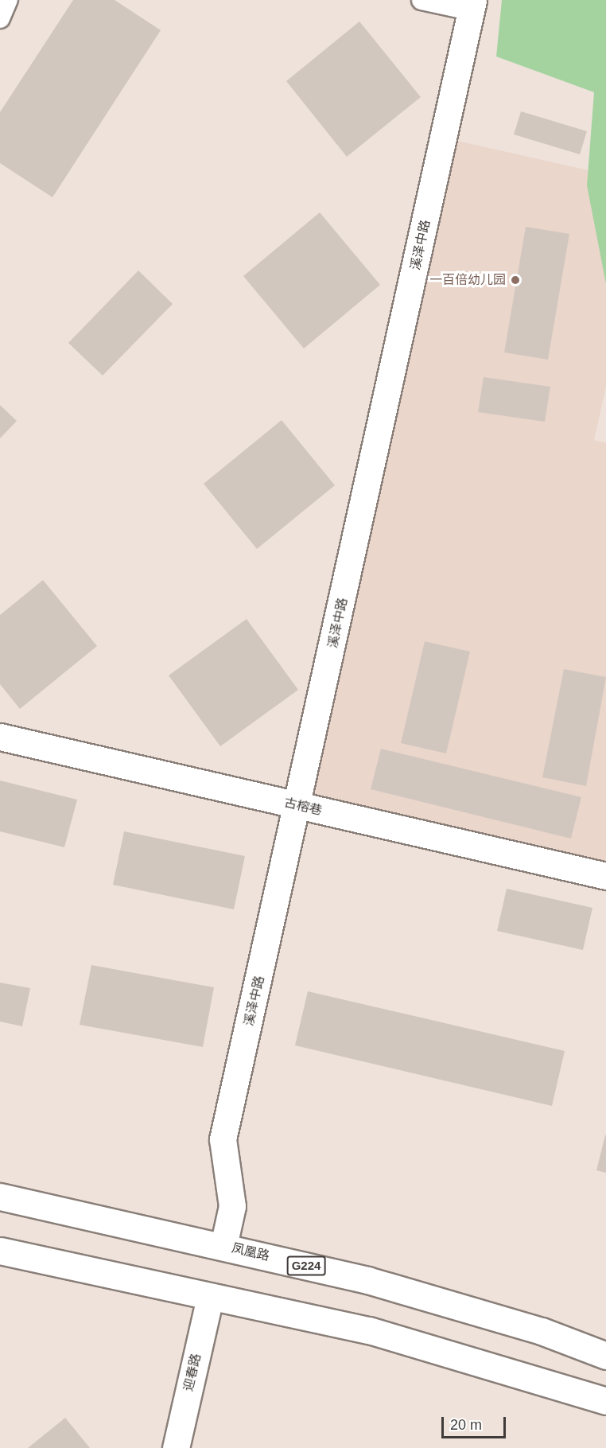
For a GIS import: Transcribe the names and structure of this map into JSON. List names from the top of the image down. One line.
{"streets":{"main road":["溪泽中路","古榕巷","凤凰路","G224","迎春路"]},"crossings":[["溪泽中路","古榕巷"],["溪泽中路","凤凰路"]],"places":["一百倍幼儿园"],"scale_bar":"20 m"}
